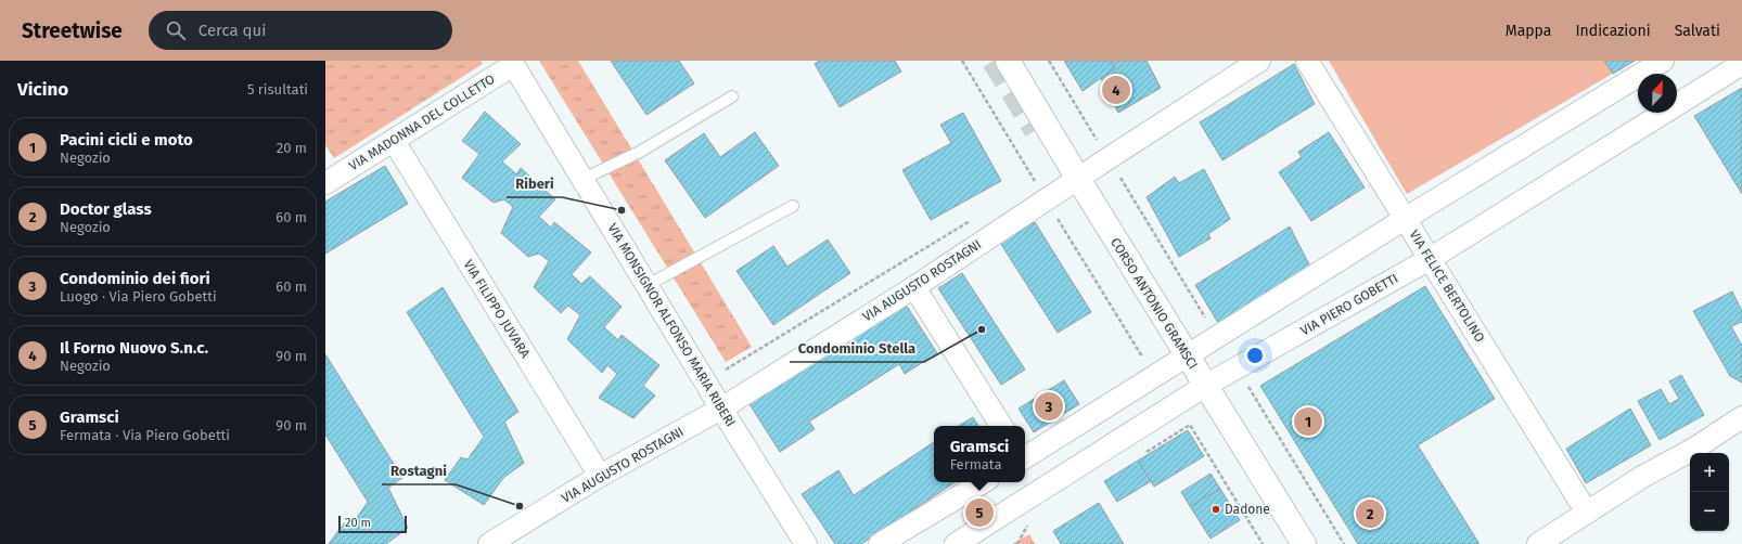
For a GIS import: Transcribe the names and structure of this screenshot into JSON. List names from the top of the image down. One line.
{"streets":{"main road":["CORSO ANTONIO GRAMSCI"],"street":["VIA MADONNA DEL COLLETTO","VIA AUGUSTO ROSTAGNI","VIA FELICE BERTOLINO","VIA PIERO GOBETTI","VIA FILIPPO JUVARA","VIA MONSIGNOR ALFONSO MARIA RIBERI"]},"crossings":[["VIA MADONNA DEL COLLETTO","VIA FILIPPO JUVARA"],["VIA MADONNA DEL COLLETTO","VIA MONSIGNOR ALFONSO MARIA RIBERI"],["VIA AUGUSTO ROSTAGNI","CORSO ANTONIO GRAMSCI"],["VIA AUGUSTO ROSTAGNI","VIA FILIPPO JUVARA"],["VIA AUGUSTO ROSTAGNI","VIA MONSIGNOR ALFONSO MARIA RIBERI"],["VIA FELICE BERTOLINO","VIA PIERO GOBETTI"],["CORSO ANTONIO GRAMSCI","VIA PIERO GOBETTI"]],"places":["Riberi","Condominio Stella","Rostagni","Dadone"],"scale_bar":"20 m","north":"top","page":{"header":"Streetwise","search":"Cerca qui","nav":["Mappa","Indicazioni","Salvati"],"heading":["Vicino","5 risultati"],"pins":["4","3","1","5","2"],"list":[{"mark":"1","name":"Pacini cicli e moto","note":"Negozio","value":"20 m"},{"mark":"2","name":"Doctor glass","note":"Negozio","value":"60 m"},{"mark":"3","name":"Condominio dei fiori","note":"Luogo · Via Piero Gobetti","value":"60 m"},{"mark":"4","name":"Il Forno Nuovo S.n.c.","note":"Negozio","value":"90 m"},{"mark":"5","name":"Gramsci","note":"Fermata · Via Piero Gobetti","value":"90 m"}],"popup":["Gramsci","Fermata"],"map_buttons":["+","−"],"scale":"20 m"}}
